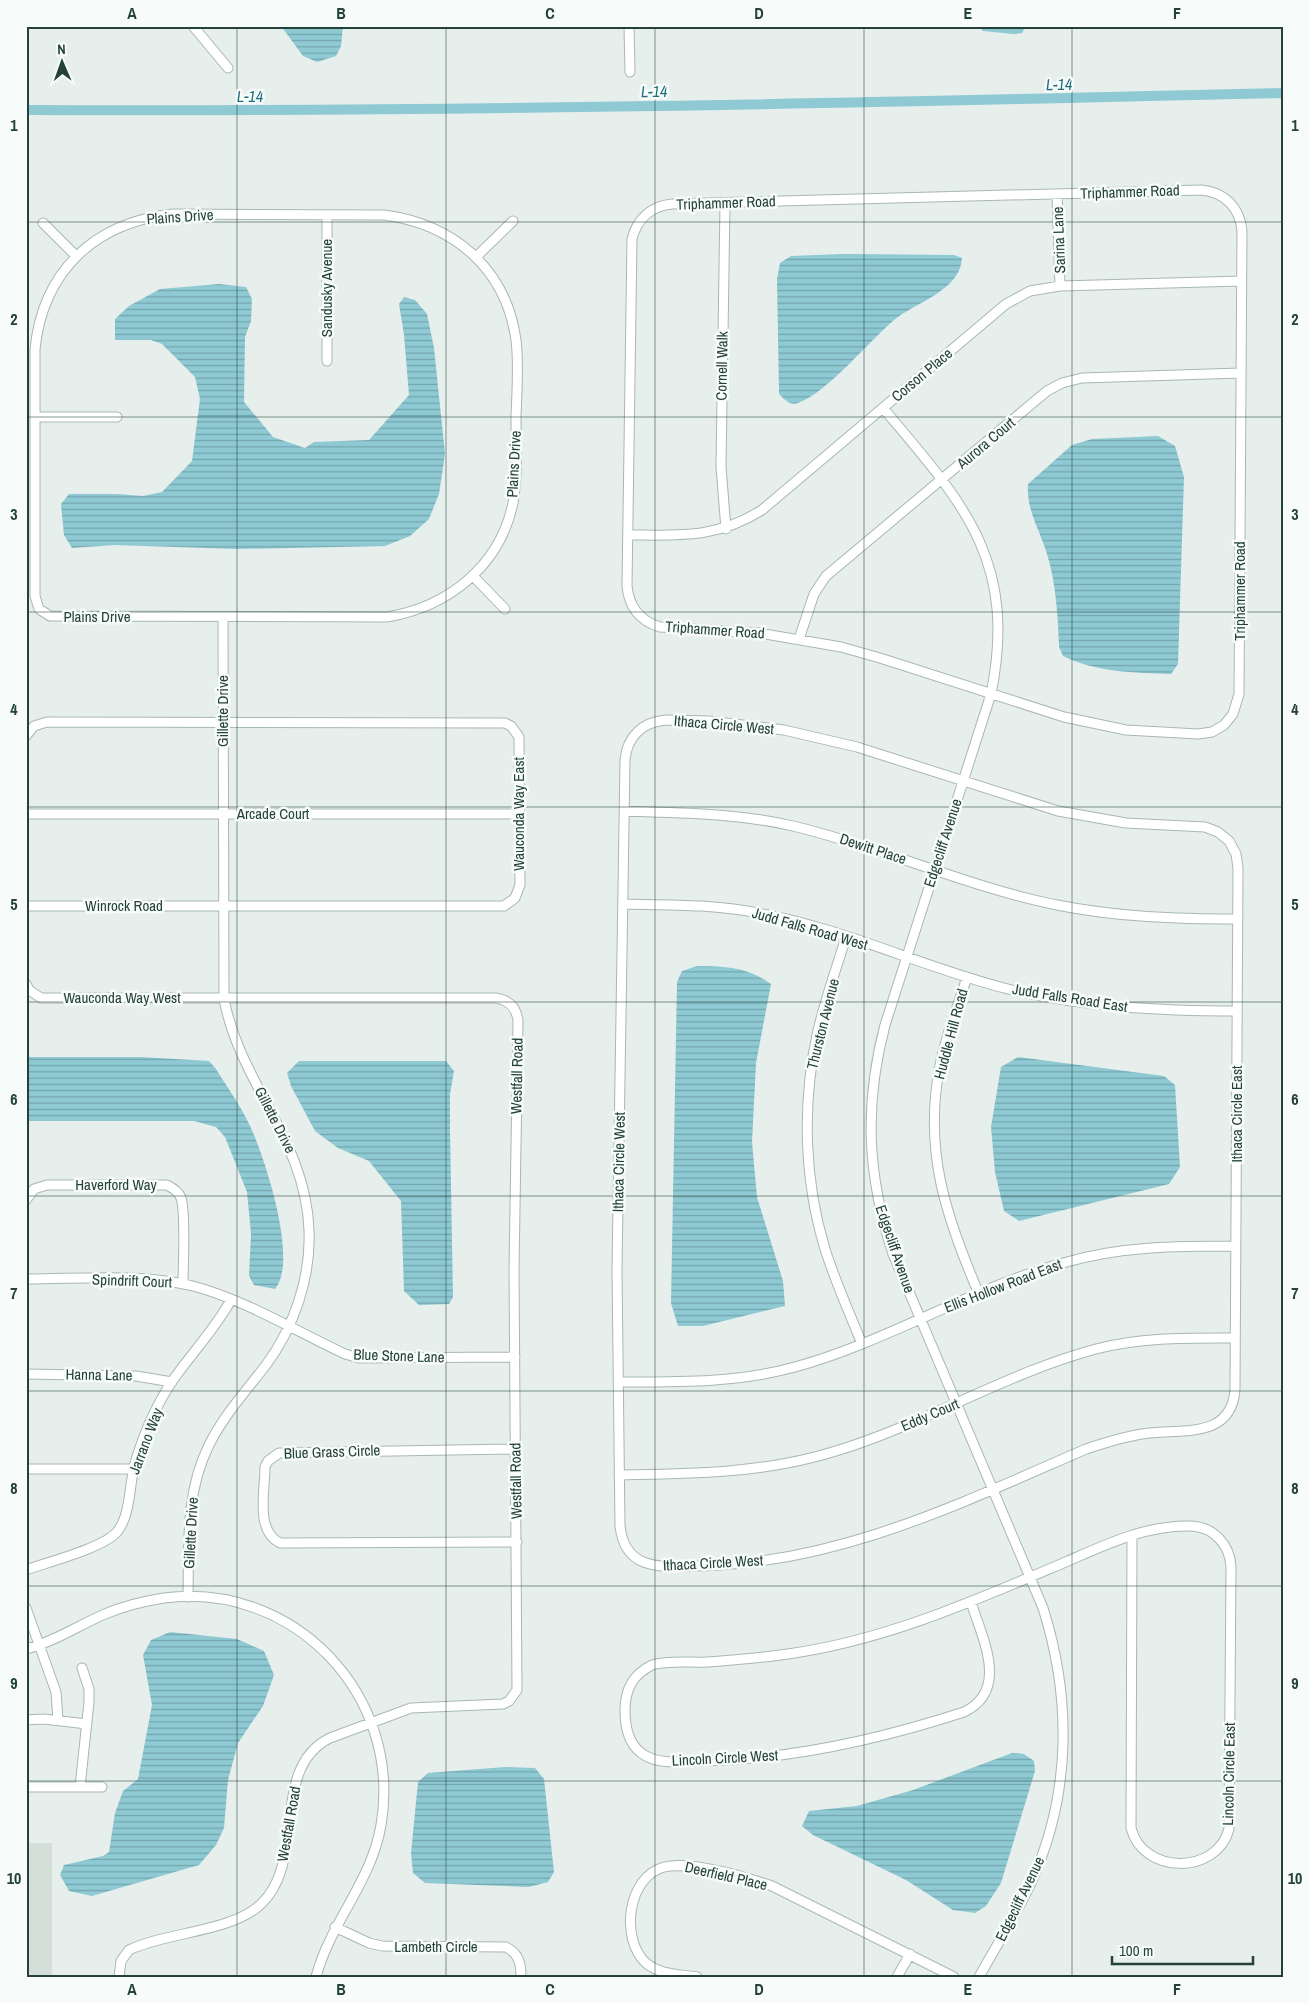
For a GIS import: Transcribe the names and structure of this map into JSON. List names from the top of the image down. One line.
{"streets":{"street":["Triphammer Road","Plains Drive","Sarina Lane","Sandusky Avenue","Cornell Walk","Corson Place","Aurora Court","Gillette Drive","Ithaca Circle West","Arcade Court","Wauconda Way East","Edgecliff Avenue","Dewitt Place","Winrock Road","Judd Falls Road West","Wauconda Way West","Judd Falls Road East","Thurston Avenue","Huddle Hill Road","Westfall Road","Ithaca Circle East","Haverford Way","Spindrift Court","Ellis Hollow Road East","Blue Stone Lane","Hanna Lane","Eddy Court","Jarrano Way","Blue Grass Circle","Lincoln Circle West","Lincoln Circle East","Deerfield Place","Lambeth Circle"]},"crossings":[["Triphammer Road","Sarina Lane"],["Triphammer Road","Cornell Walk"],["Triphammer Road","Corson Place"],["Triphammer Road","Aurora Court"],["Triphammer Road","Edgecliff Avenue"],["Plains Drive","Sandusky Avenue"],["Plains Drive","Gillette Drive"],["Sarina Lane","Corson Place"],["Cornell Walk","Corson Place"],["Corson Place","Edgecliff Avenue"],["Aurora Court","Edgecliff Avenue"],["Gillette Drive","Arcade Court"],["Gillette Drive","Wauconda Way East"],["Gillette Drive","Winrock Road"],["Gillette Drive","Wauconda Way West"],["Gillette Drive","Westfall Road"],["Gillette Drive","Spindrift Court"],["Gillette Drive","Blue Stone Lane"],["Ithaca Circle West","Edgecliff Avenue"],["Ithaca Circle West","Dewitt Place"],["Ithaca Circle West","Judd Falls Road West"],["Ithaca Circle West","Ithaca Circle East"],["Ithaca Circle West","Ellis Hollow Road East"],["Ithaca Circle West","Eddy Court"],["Arcade Court","Wauconda Way East"],["Wauconda Way East","Winrock Road"],["Edgecliff Avenue","Dewitt Place"],["Edgecliff Avenue","Judd Falls Road West"],["Edgecliff Avenue","Judd Falls Road East"],["Edgecliff Avenue","Ithaca Circle East"],["Edgecliff Avenue","Ellis Hollow Road East"],["Edgecliff Avenue","Eddy Court"],["Edgecliff Avenue","Lincoln Circle West"],["Edgecliff Avenue","Lincoln Circle East"],["Dewitt Place","Ithaca Circle East"],["Judd Falls Road West","Judd Falls Road East"],["Judd Falls Road West","Thurston Avenue"],["Wauconda Way West","Westfall Road"],["Judd Falls Road East","Huddle Hill Road"],["Judd Falls Road East","Ithaca Circle East"],["Thurston Avenue","Ellis Hollow Road East"],["Huddle Hill Road","Ellis Hollow Road East"],["Westfall Road","Blue Stone Lane"],["Westfall Road","Blue Grass Circle"],["Ithaca Circle East","Ellis Hollow Road East"],["Ithaca Circle East","Eddy Court"],["Haverford Way","Spindrift Court"],["Spindrift Court","Blue Stone Lane"],["Spindrift Court","Jarrano Way"],["Hanna Lane","Jarrano Way"],["Lincoln Circle West","Lincoln Circle East"]],"water":["L-14"],"scale_bar":"100 m","north":"top","grid":{"columns":["A","B","C","D","E","F"],"rows":["1","2","3","4","5","6","7","8","9","10"]}}
